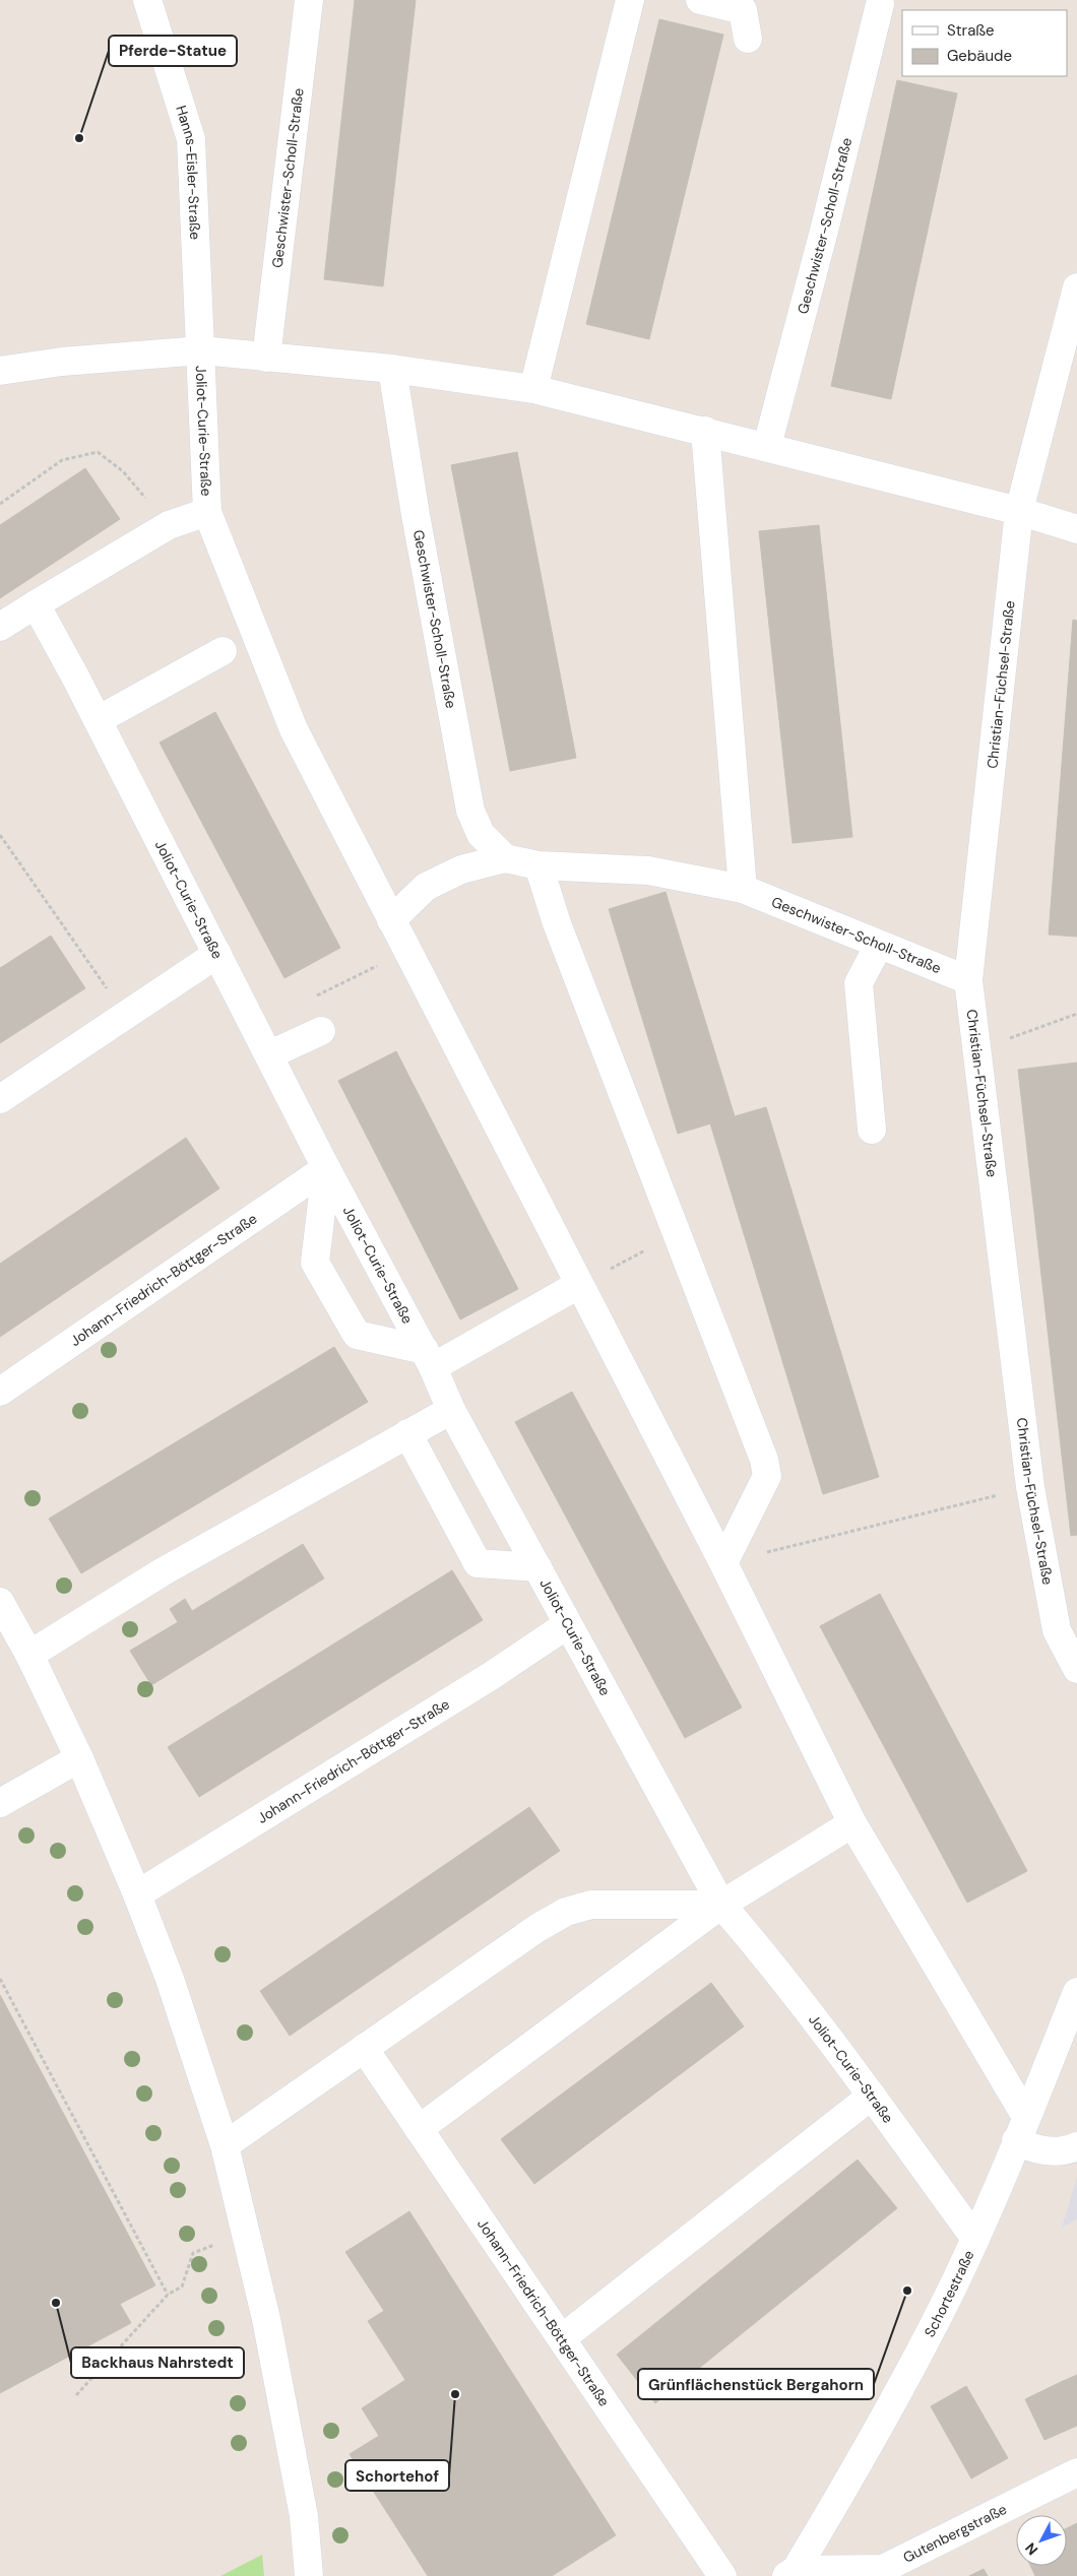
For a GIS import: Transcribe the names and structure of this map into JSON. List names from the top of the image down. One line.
{"streets":{"street":["Hanns-Eisler-Straße","Geschwister-Scholl-Straße","Joliot-Curie-Straße","Christian-Füchsel-Straße","Johann-Friedrich-Böttger-Straße","Schortestraße","Gutenbergstraße"]},"crossings":[["Hanns-Eisler-Straße","Joliot-Curie-Straße"],["Geschwister-Scholl-Straße","Joliot-Curie-Straße"],["Geschwister-Scholl-Straße","Christian-Füchsel-Straße"],["Joliot-Curie-Straße","Johann-Friedrich-Böttger-Straße"],["Joliot-Curie-Straße","Schortestraße"],["Schortestraße","Gutenbergstraße"]],"places":["Pferde-Statue","Grünflächenstück Bergahorn","Backhaus Nahrstedt","Schortehof"],"legend":["Straße","Gebäude"],"north":"bottom left"}
